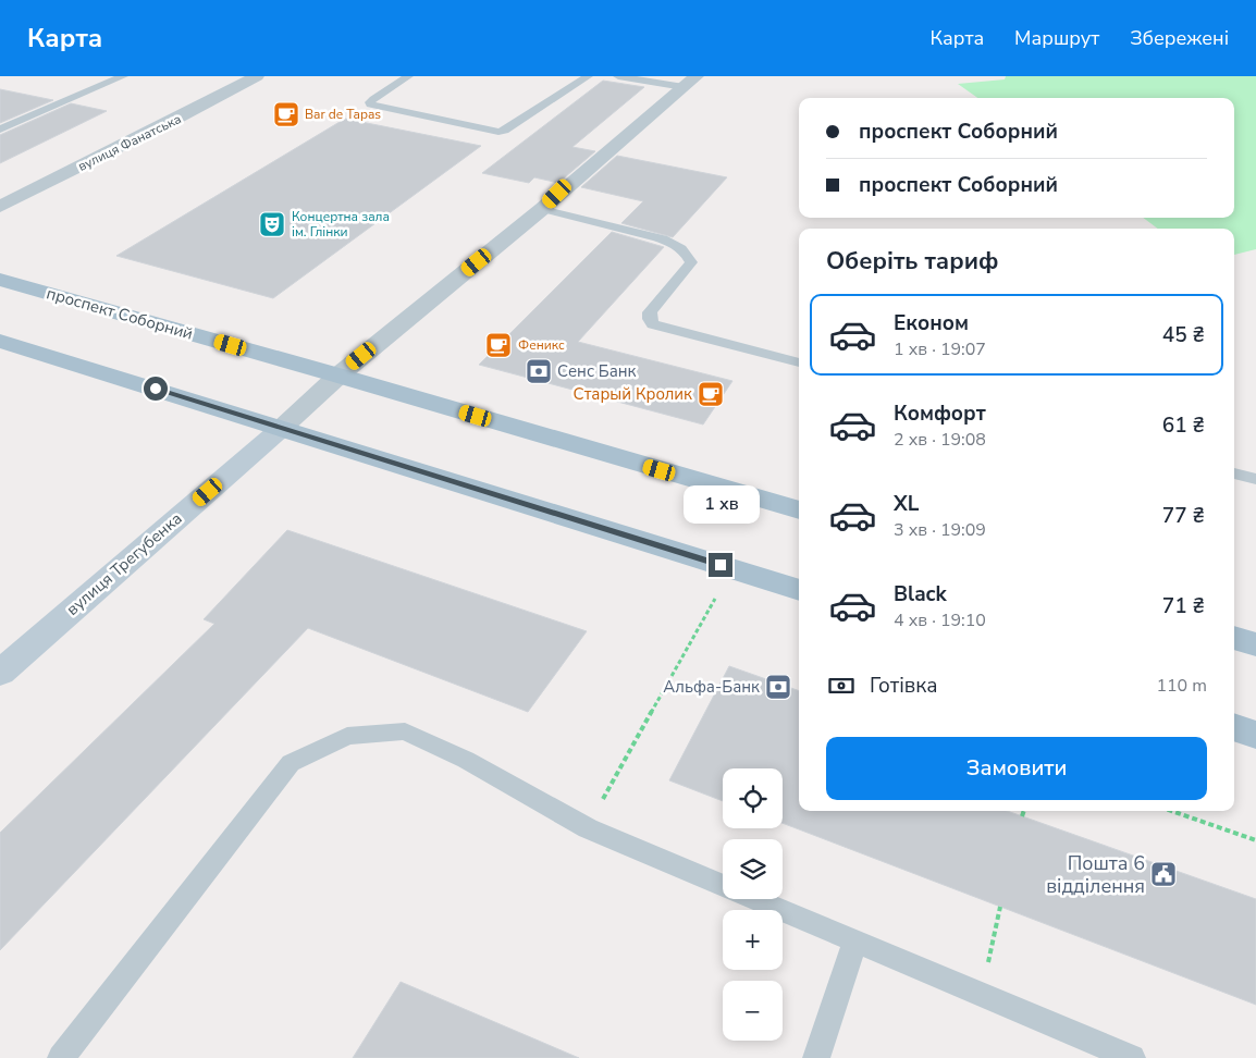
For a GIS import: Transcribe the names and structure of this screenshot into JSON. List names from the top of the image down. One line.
{"streets":{"main road":["проспект Соборний"],"street":["вулиця Фанатська","вулиця Трегубенка"]},"crossings":[["проспект Соборний","вулиця Трегубенка"]],"places":{"cafe":["Bar de Tapas","Феникс","Старый Кролик"],"theatre":["Концертна зала ім. Глінки"],"bank":["Сенс Банк","Альфа-Банк"],"public building":["Пошта 6 відділення"]},"page":{"header":"Карта","nav":["Карта","Маршрут","Збережені"],"banner":["проспект Соборний","проспект Соборний"],"heading":"Оберіть тариф","list":[{"name":"Економ","note":"1 хв · 19:07","value":"45 ₴"},{"name":"Комфорт","note":"2 хв · 19:08","value":"61 ₴"},{"name":"XL","note":"3 хв · 19:09","value":"77 ₴"},{"name":"Black","note":"4 хв · 19:10","value":"71 ₴"}],"bubble":"1 хв","pay":["Готівка","110 m"],"buttons":"Замовити","map_buttons":["+","−"]}}
